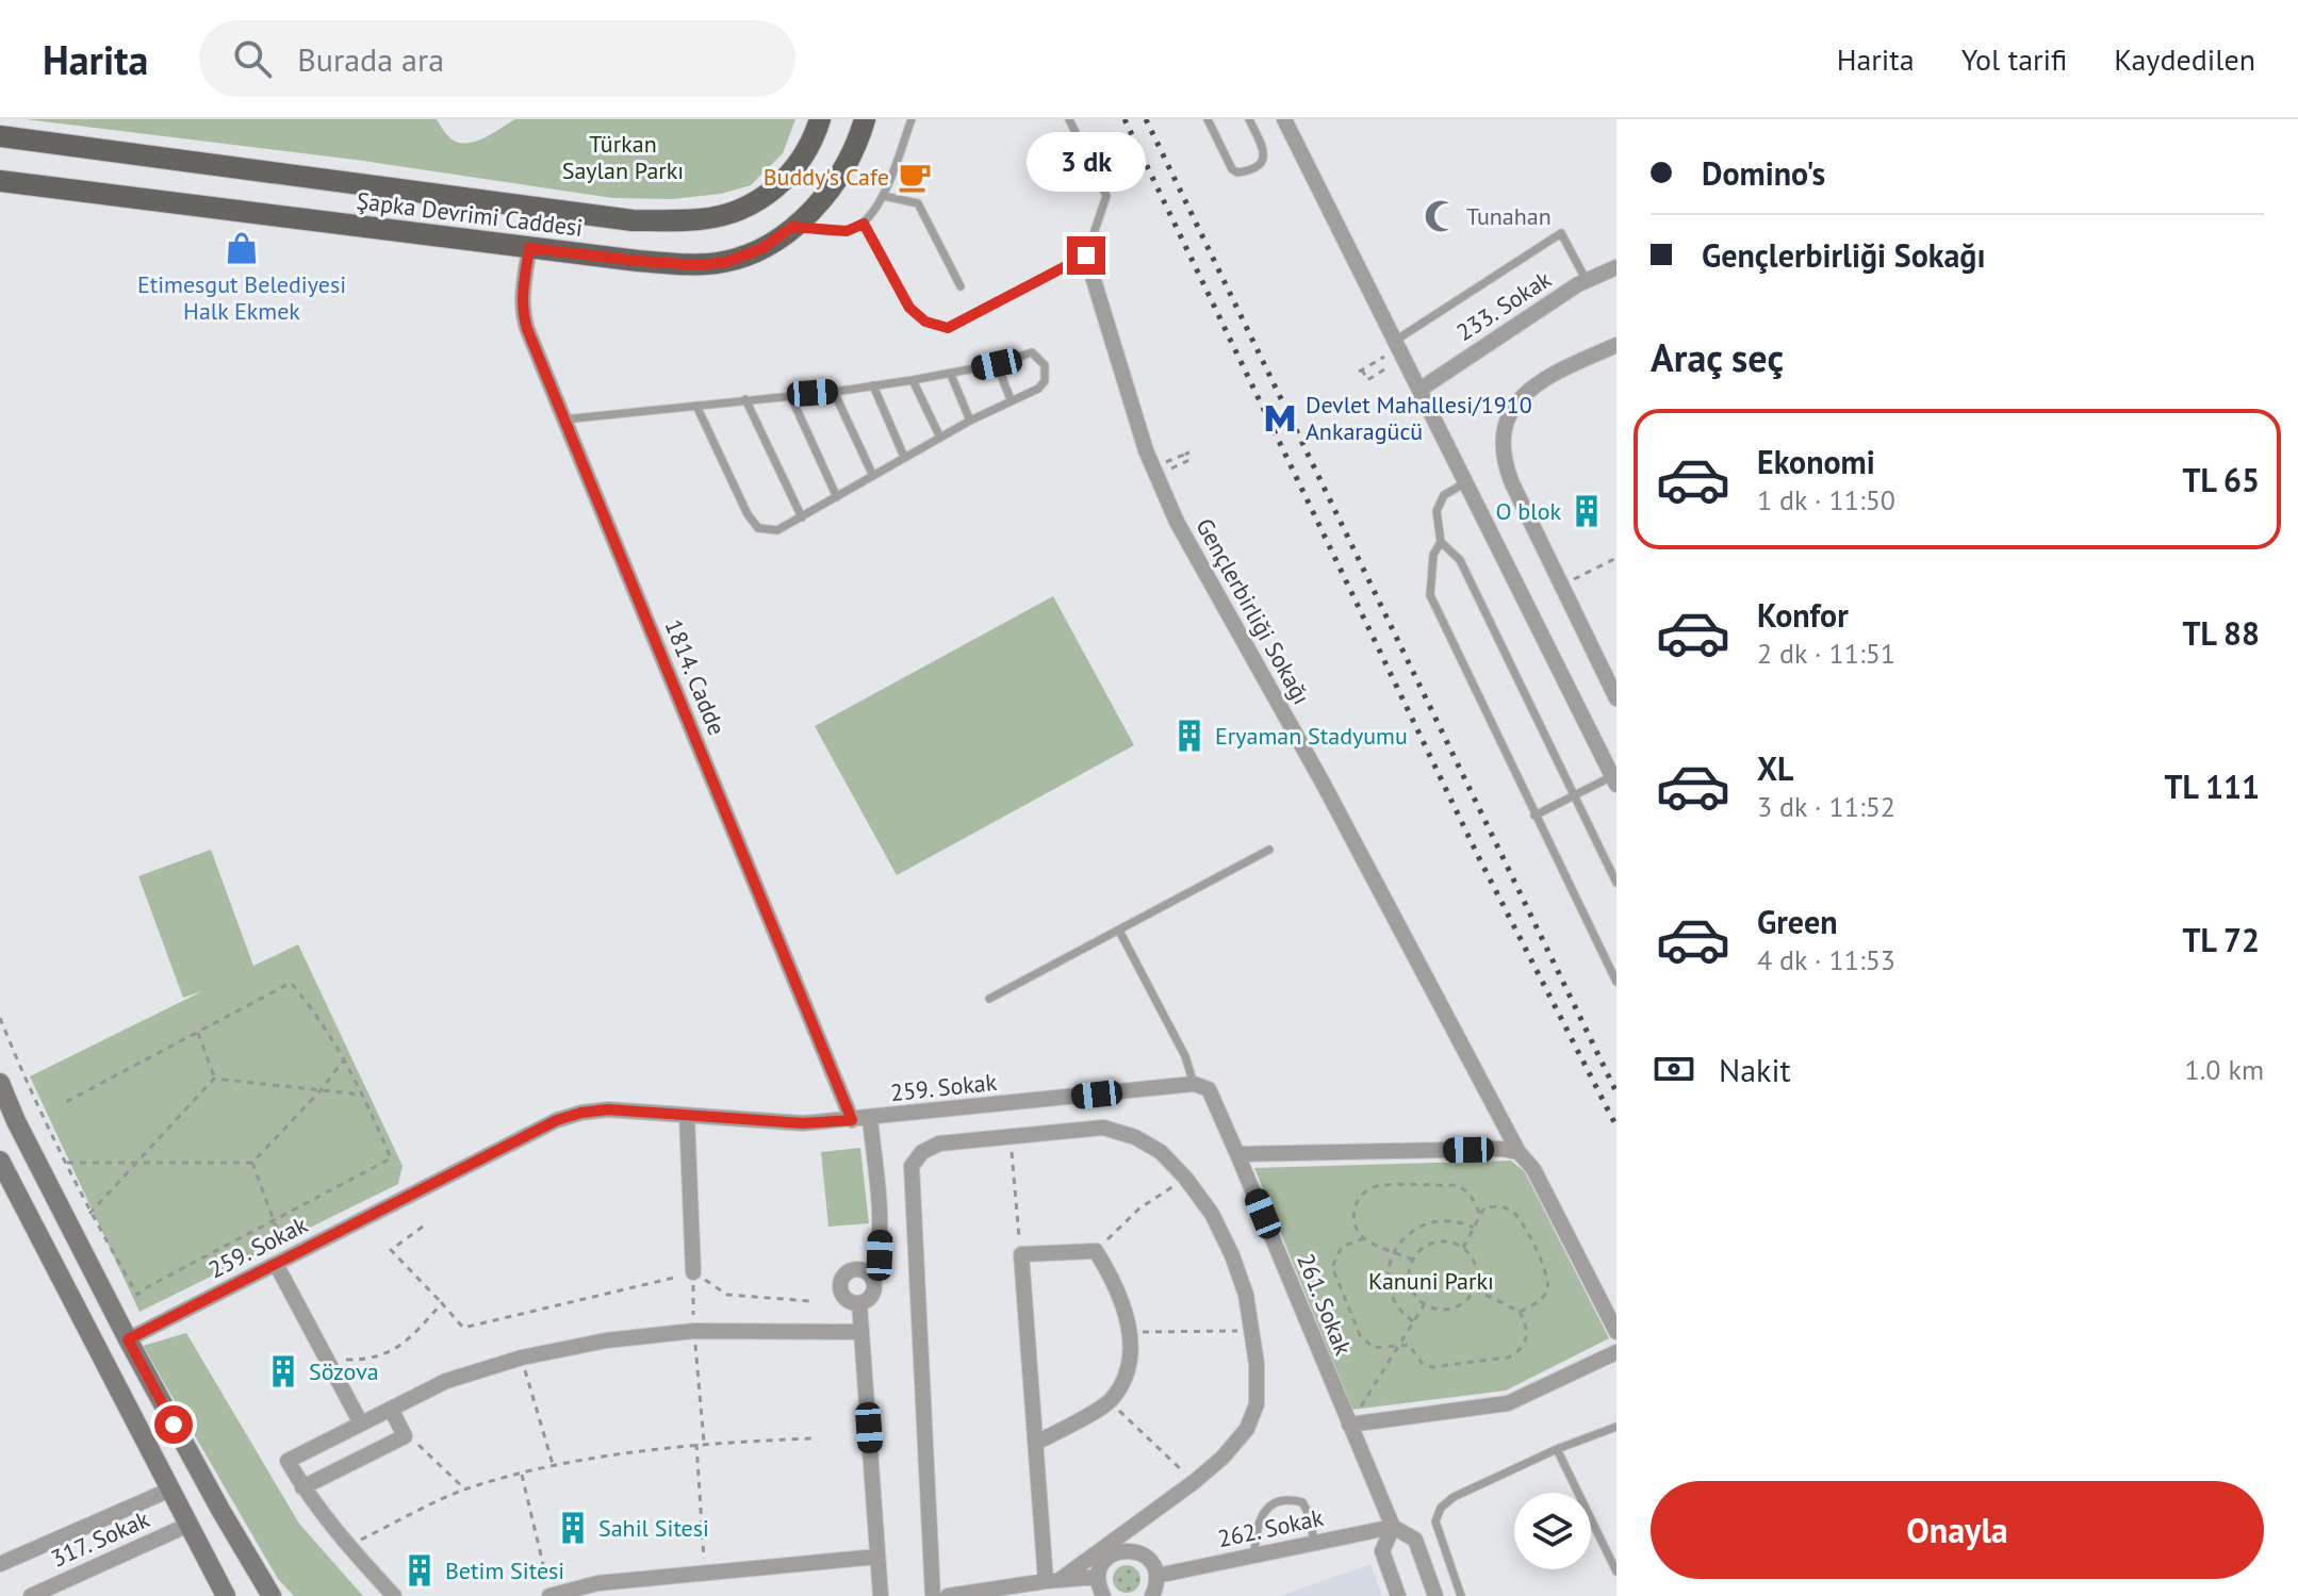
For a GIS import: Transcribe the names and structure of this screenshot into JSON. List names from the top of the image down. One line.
{"streets":{"main road":["Şapka Devrimi Caddesi"],"street":["233. Sokak","Gençlerbirliği Sokağı","1814. Cadde","259. Sokak","261. Sokak","262. Sokak","317. Sokak"]},"crossings":[["Şapka Devrimi Caddesi","1814. Cadde"],["1814. Cadde","259. Sokak"],["261. Sokak","262. Sokak"]],"parks":["Türkan Saylan Parkı","Kanuni Parkı"],"places":{"cafe":["Buddy's Cafe"],"mosque":["Tunahan"],"shop":["Etimesgut Belediyesi Halk Ekmek"],"metro station":["Devlet Mahallesi/1910 Ankaragücü"],"building":["O blok","Eryaman Stadyumu","Sözova","Sahil Sitesi","Betim Sitesi"]},"page":{"header":"Harita","search":"Burada ara","nav":["Harita","Yol tarifi","Kaydedilen"],"banner":["Domino's","Gençlerbirliği Sokağı"],"bubble":"3 dk","heading":"Araç seç","list":[{"name":"Ekonomi","note":"1 dk · 11:50","value":"TL 65"},{"name":"Konfor","note":"2 dk · 11:51","value":"TL 88"},{"name":"XL","note":"3 dk · 11:52","value":"TL 111"},{"name":"Green","note":"4 dk · 11:53","value":"TL 72"}],"pay":["Nakit","1.0 km"],"buttons":"Onayla"}}
